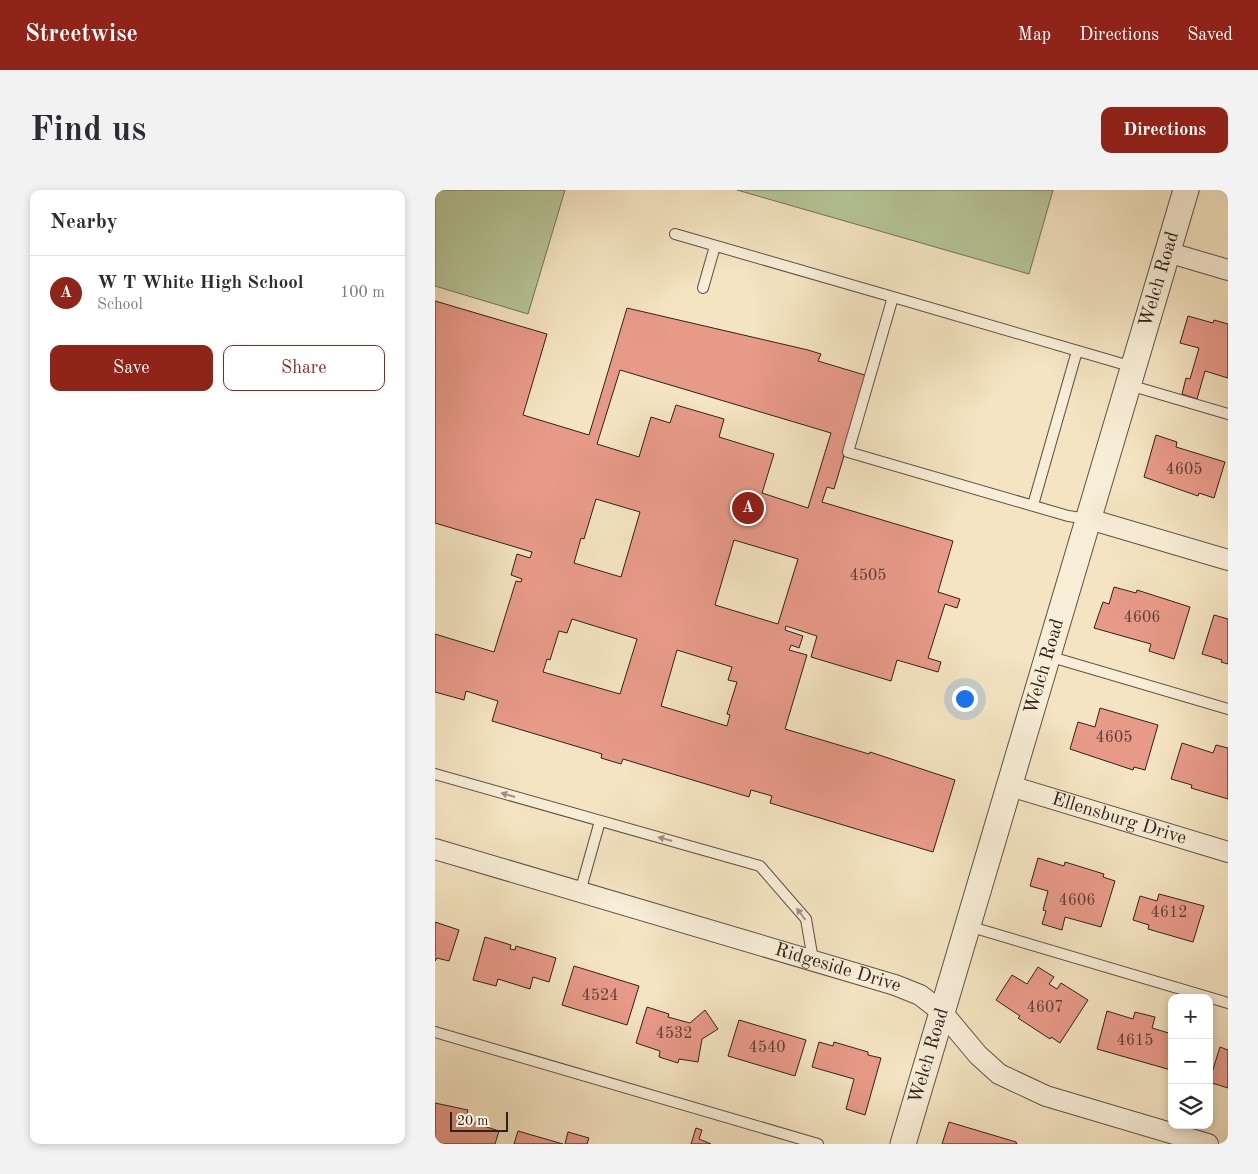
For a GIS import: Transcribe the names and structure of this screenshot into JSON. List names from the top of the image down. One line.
{"streets":{"street":["Welch Road","Ellensburg Drive","Ridgeside Drive"]},"crossings":[["Welch Road","Ellensburg Drive"],["Welch Road","Ridgeside Drive"]],"house_numbers":["4605","4505","4606","4605","4606","4612","4524","4607","4532","4615","4540"],"scale_bar":"20 m","page":{"header":"Streetwise","nav":["Map","Directions","Saved"],"buttons":["Directions",["Save","Share"]],"title":"Find us","heading":"Nearby","list":[{"mark":"A","name":"W T White High School","note":"School","value":"100 m"}],"pins":"A","map_buttons":["+","−"],"scale":"20 m"}}
